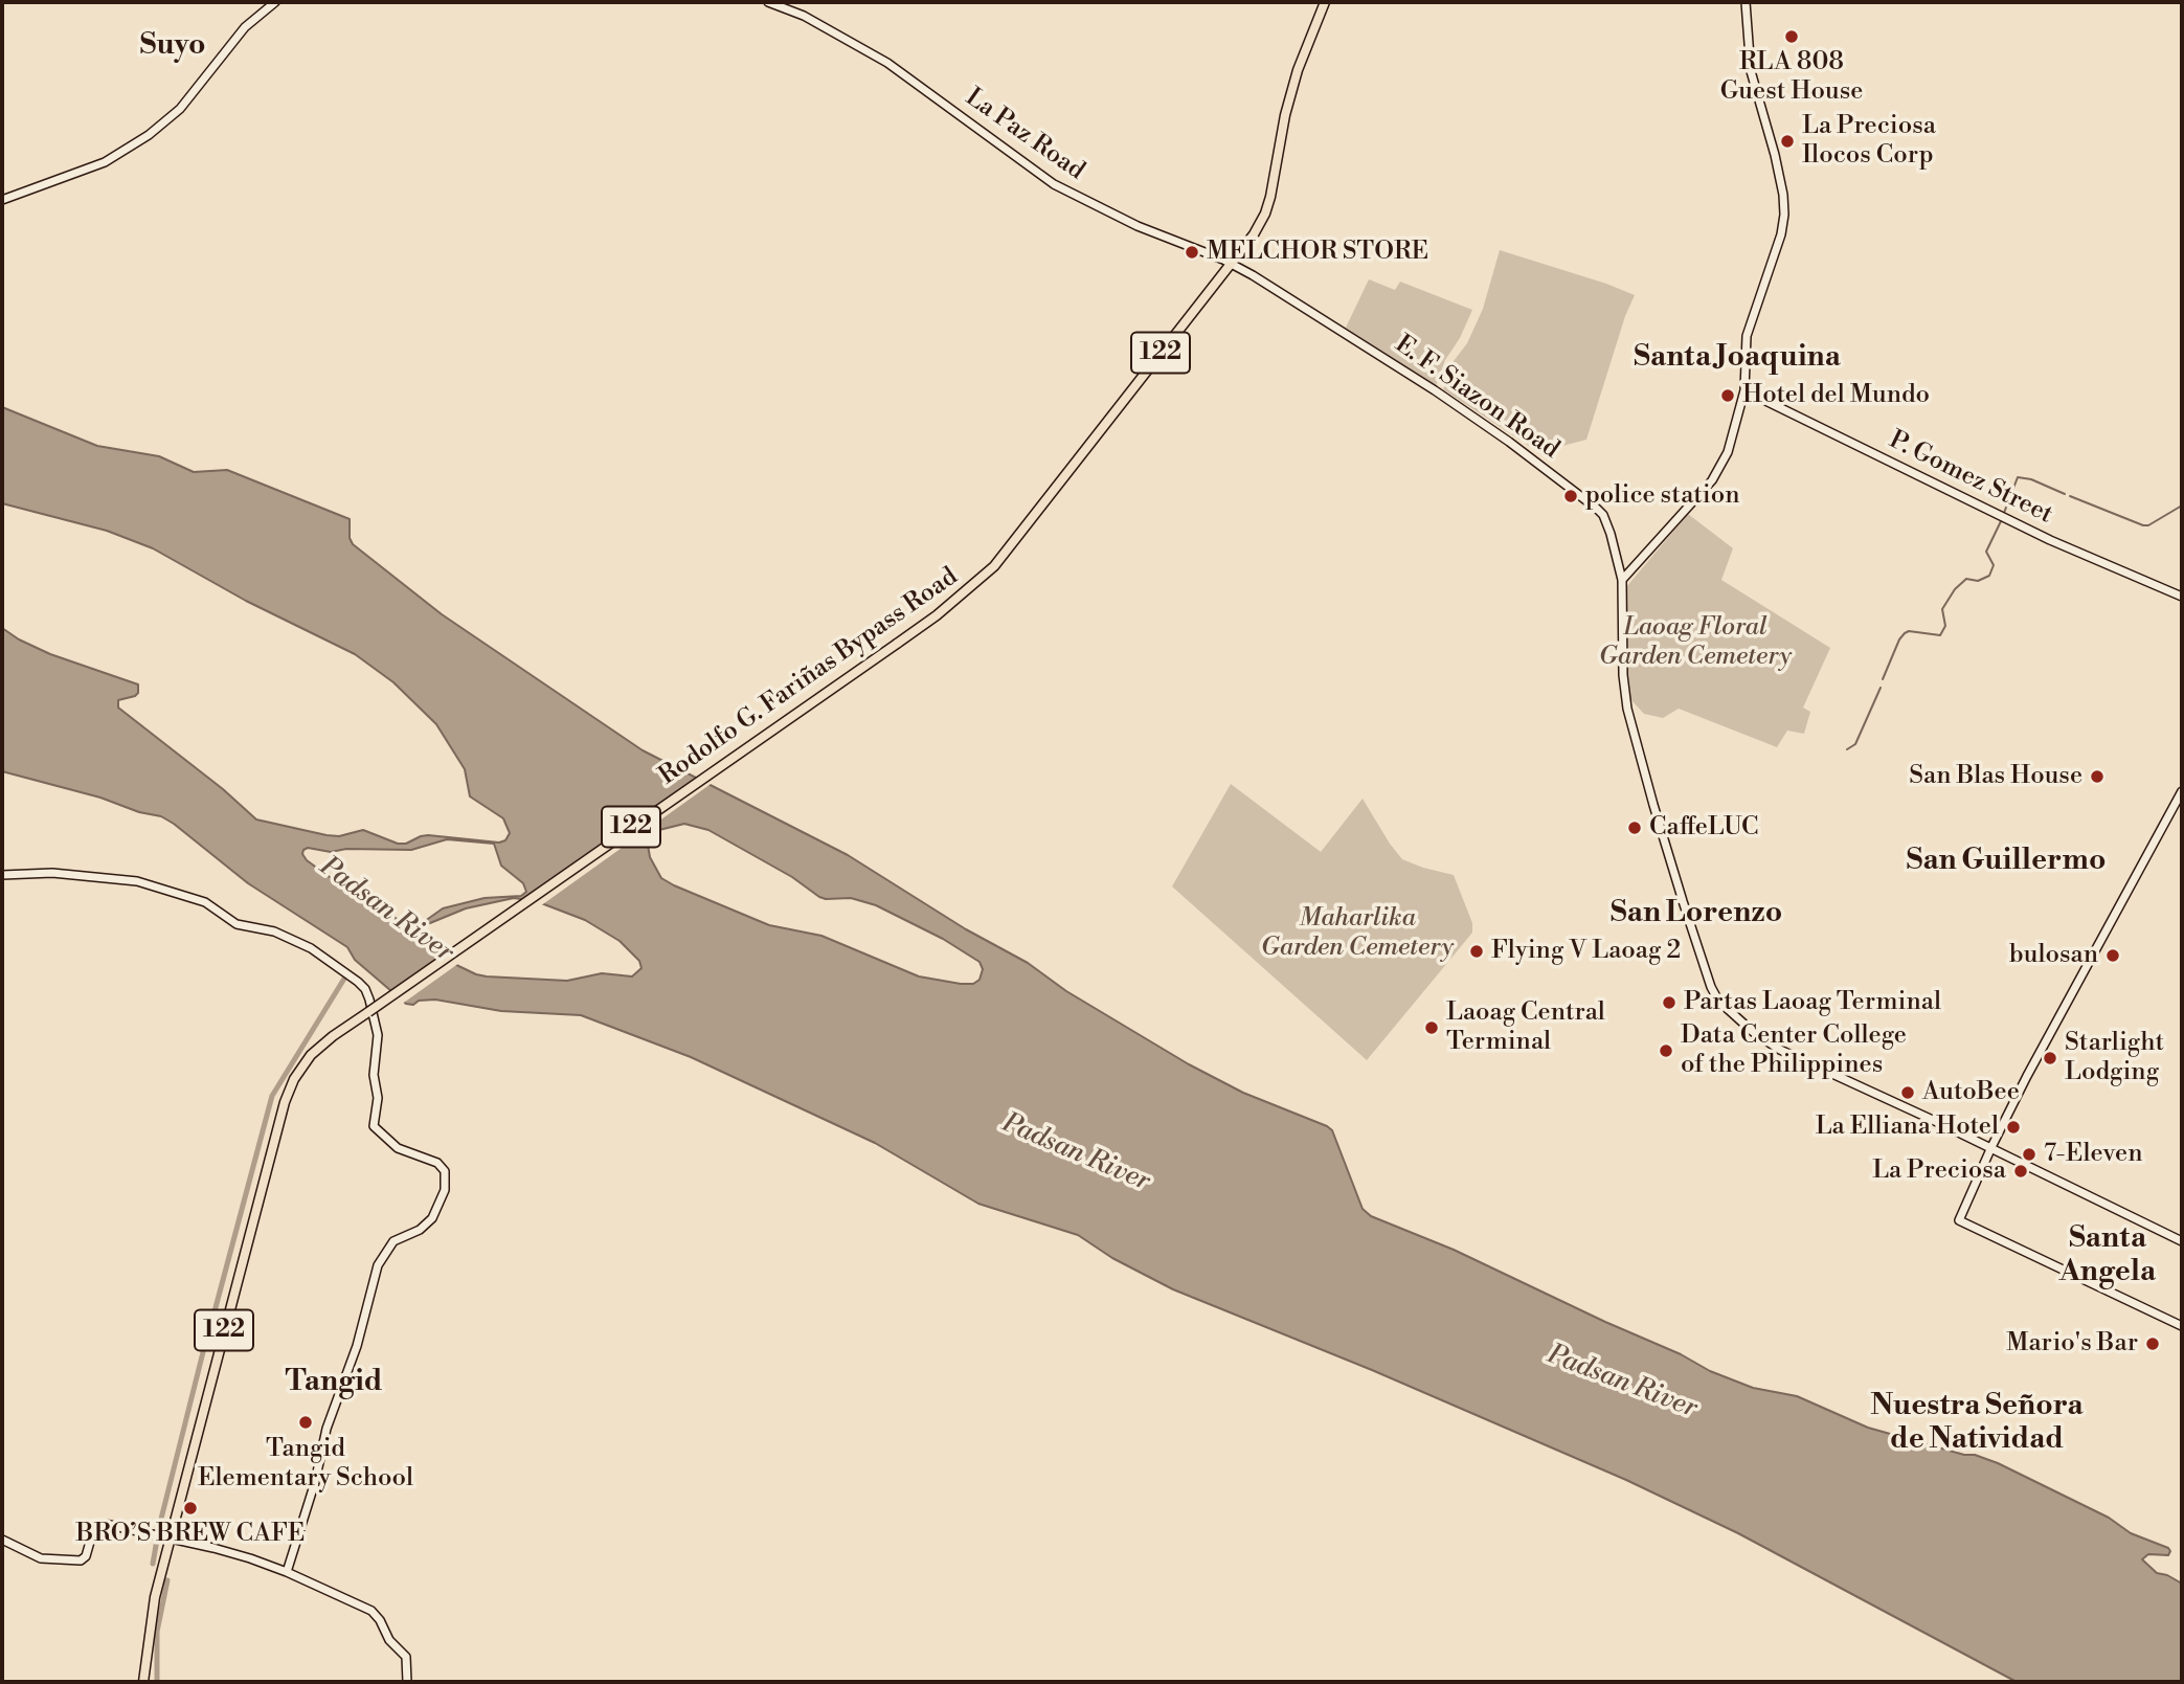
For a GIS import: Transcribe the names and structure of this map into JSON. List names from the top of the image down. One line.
{"streets":{"main road":["122","Rodolfo G. Fariñas Bypass Road"],"street":["La Paz Road","E. F. Siazon Road","P. Gomez Street"]},"crossings":[["La Paz Road","E. F. Siazon Road"],["La Paz Road","Rodolfo G. Fariñas Bypass Road"]],"districts":["Suyo","Santa Joaquina","San Guillermo","San Lorenzo","Santa Angela","Tangid","Nuestra Señora de Natividad"],"water":["Padsan River"],"parks":["Laoag Floral Garden Cemetery","Maharlika Garden Cemetery"],"places":["RLA 808 Guest House","La Preciosa Ilocos Corp","MELCHOR STORE","Hotel del Mundo","police station","San Blas House","CaffeLUC","Flying V Laoag 2","bulosan","Partas Laoag Terminal","Laoag Central Terminal","Data Center College of the Philippines","Starlight Lodging","AutoBee","La Elliana Hotel","7-Eleven","La Preciosa","Mario's Bar","Tangid Elementary School","BRO’S BREW CAFE"]}
